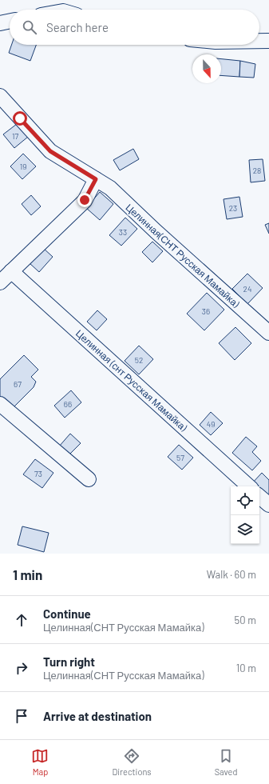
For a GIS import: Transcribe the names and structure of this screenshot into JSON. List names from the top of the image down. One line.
{"streets":{"street":["Целинная(СНТ Русская Мамайка)","Целинная (снт Русская Мамайка)"]},"house_numbers":["17","19","28","23","33","24","36","52","67","66","49","57","73"],"north":"bottom","page":{"search":"Search here","heading":["1 min","Walk · 60 m"],"list":[["Continue","Целинная(СНТ Русская Мамайка)","50 m"],["Turn right","Целинная(СНТ Русская Мамайка)","10 m"],"Arrive at destination"],"nav":["Map","Directions","Saved"]}}
